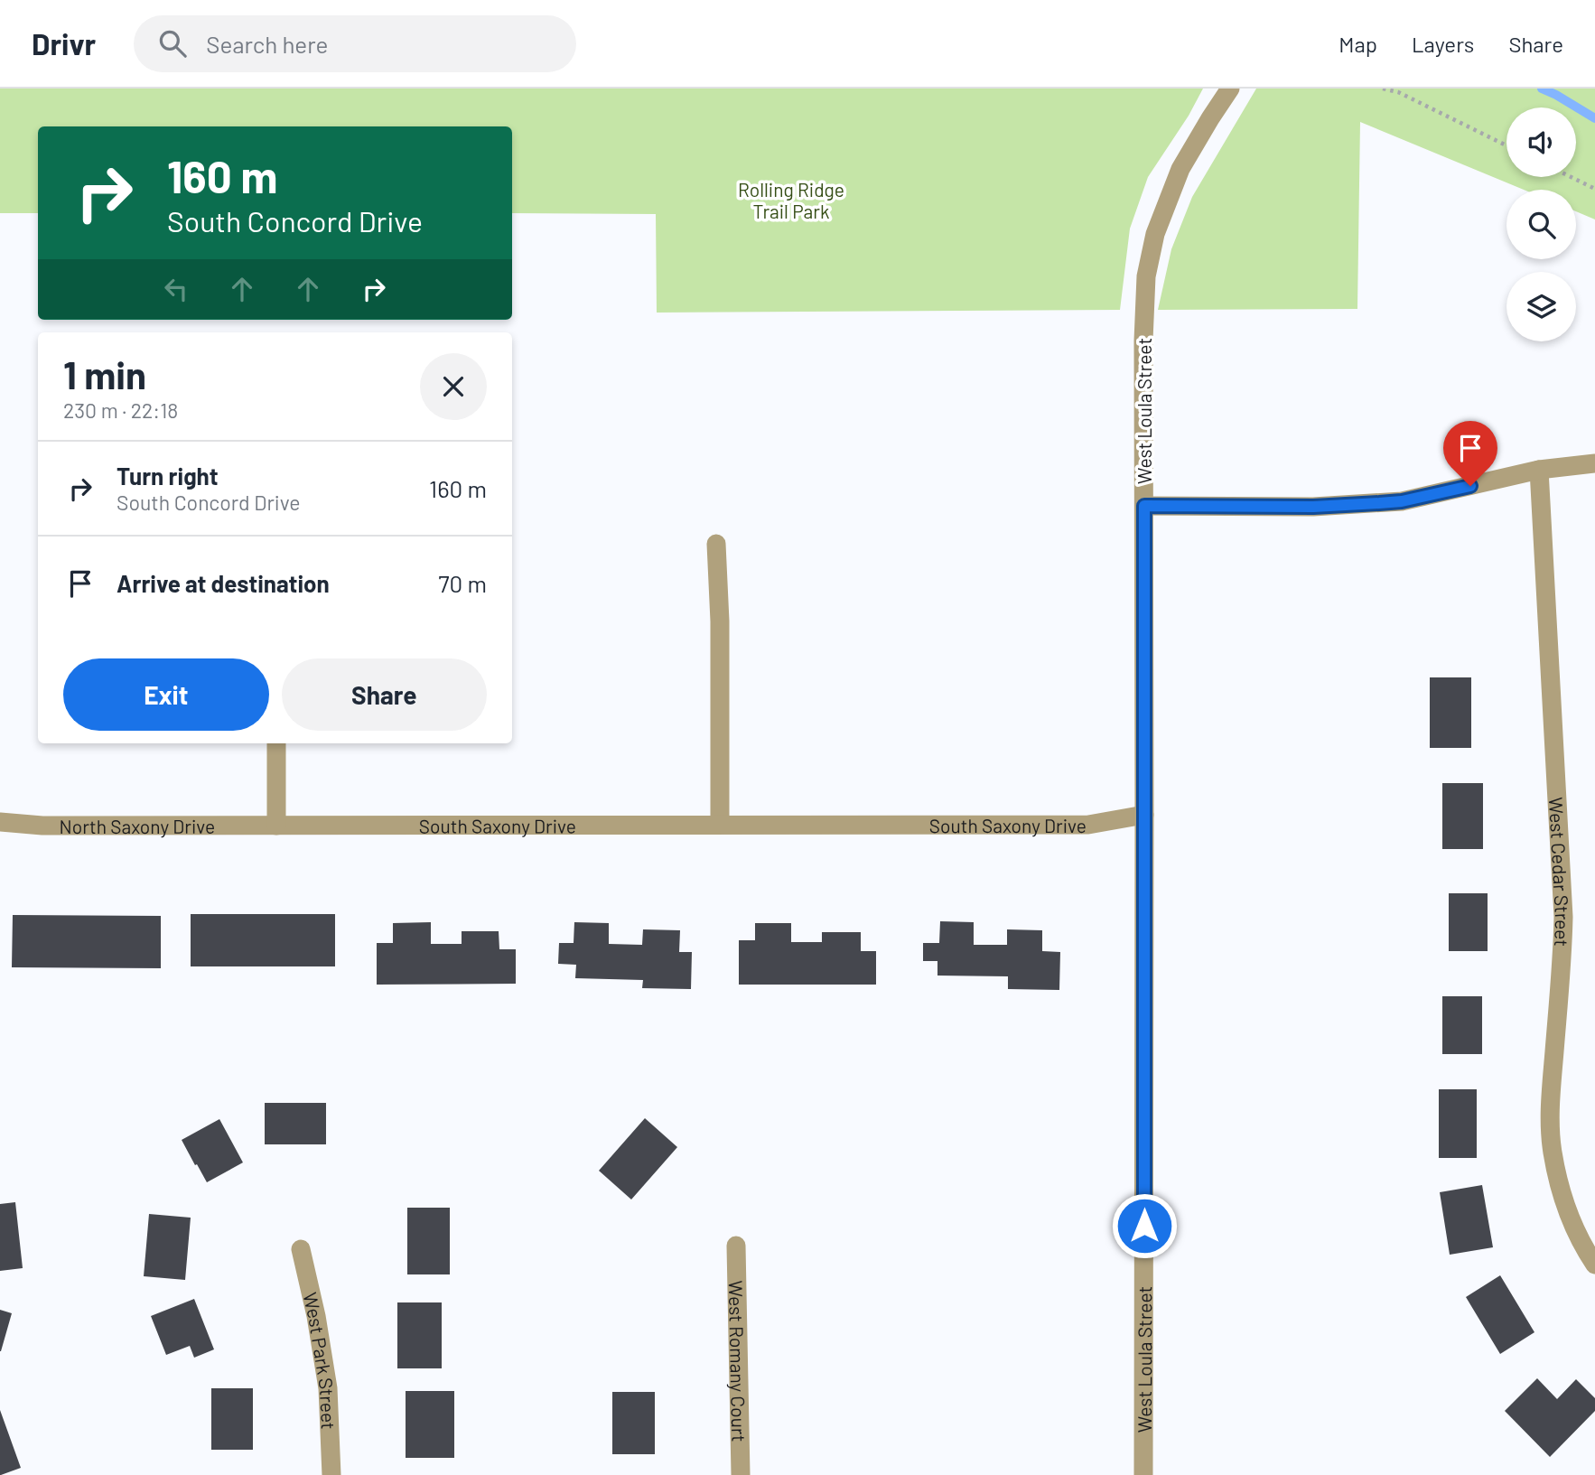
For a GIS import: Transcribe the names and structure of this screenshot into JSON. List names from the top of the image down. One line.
{"streets":{"street":["West Loula Street","South Saxony Drive","North Saxony Drive","West Cedar Street","West Romany Court","West Park Street"]},"crossings":[["West Loula Street","South Saxony Drive"],["South Saxony Drive","North Saxony Drive"]],"parks":["Rolling Ridge Trail Park"],"page":{"header":"Drivr","search":"Search here","nav":["Map","Layers","Share"],"turn":["160 m","South Concord Drive"],"heading":["1 min","230 m · 22:18"],"list":[{"name":"Turn right","note":"South Concord Drive","value":"160 m"},{"name":"Arrive at destination","value":"70 m"}],"buttons":["Exit","Share"]}}
